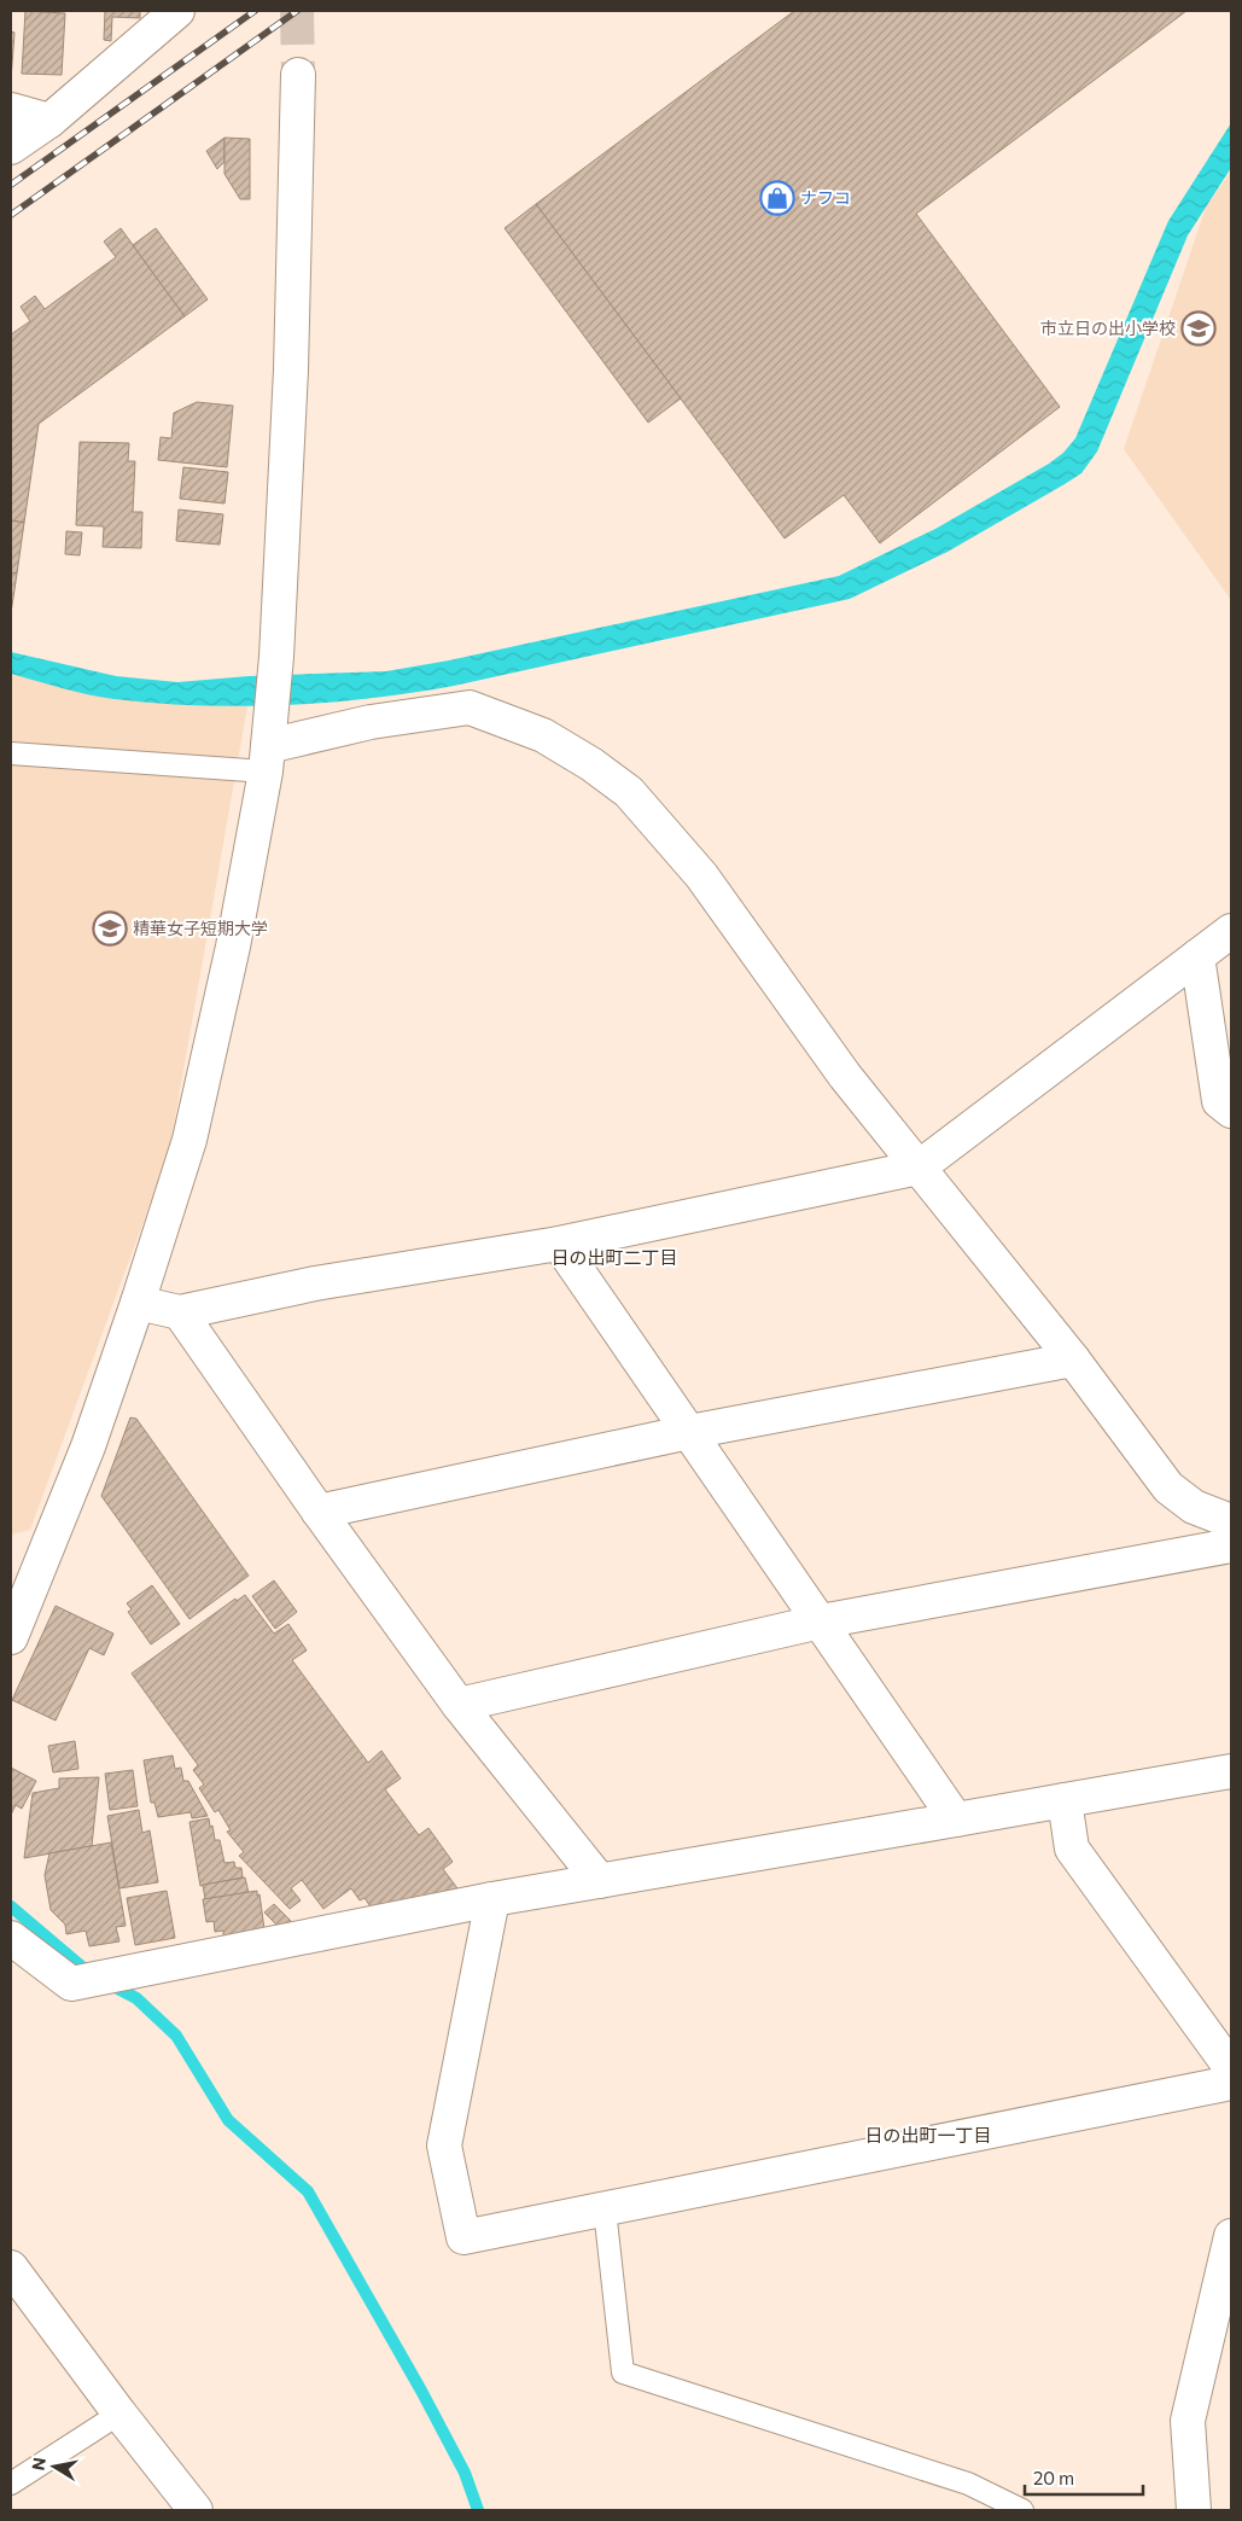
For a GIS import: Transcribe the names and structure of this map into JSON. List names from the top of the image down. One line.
{"districts":["日の出町二丁目","日の出町一丁目"],"places":{"shop":["ナフコ"],"school or university":["市立日の出小学校","精華女子短期大学"]},"scale_bar":"20 m","north":"left"}
